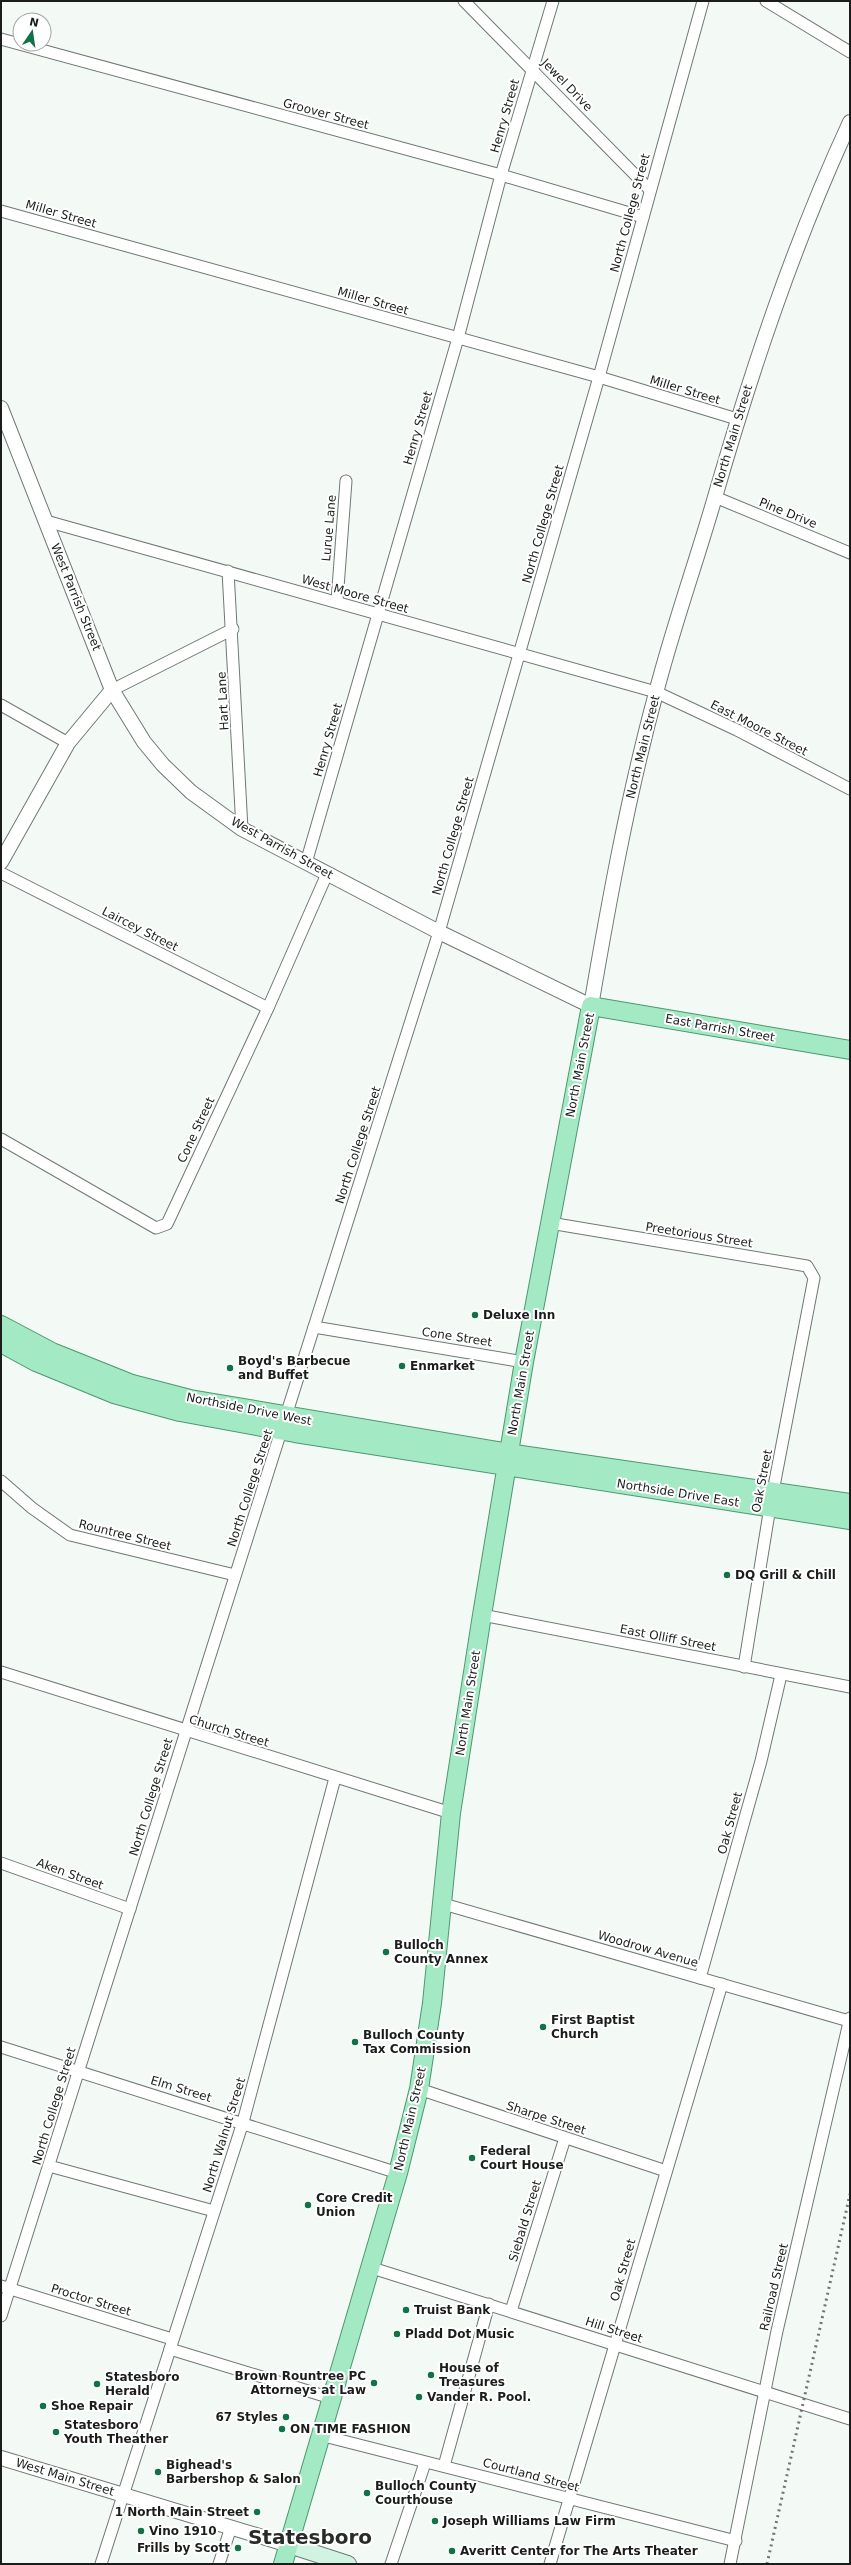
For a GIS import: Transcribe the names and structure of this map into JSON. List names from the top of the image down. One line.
{"streets":{"main road":["North Main Street","East Parrish Street","Northside Drive West","Northside Drive East"],"street":["Jewel Drive","Groover Street","Henry Street","North College Street","Miller Street","Pine Drive","Lurue Lane","West Moore Street","West Parrish Street","Hart Lane","East Moore Street","Laircey Street","Cone Street","Preetorious Street","Oak Street","Rountree Street","East Olliff Street","Church Street","Aken Street","Woodrow Avenue","Elm Street","Sharpe Street","North Walnut Street","Siebald Street","Railroad Street","Proctor Street","Hill Street","Courtland Street","West Main Street"]},"crossings":[["Jewel Drive","Henry Street"],["Jewel Drive","North College Street"],["Groover Street","Henry Street"],["Groover Street","North College Street"],["Henry Street","Miller Street"],["Henry Street","West Moore Street"],["Henry Street","West Parrish Street"],["North College Street","Miller Street"],["North College Street","West Moore Street"],["North College Street","West Parrish Street"],["North College Street","Cone Street"],["North College Street","Northside Drive West"],["North College Street","Rountree Street"],["North College Street","Church Street"],["North College Street","Aken Street"],["North College Street","Elm Street"],["North College Street","Proctor Street"],["Miller Street","North Main Street"],["North Main Street","Pine Drive"],["North Main Street","West Moore Street"],["North Main Street","West Parrish Street"],["North Main Street","East Moore Street"],["North Main Street","East Parrish Street"],["North Main Street","Cone Street"],["North Main Street","Preetorious Street"],["North Main Street","Northside Drive West"],["North Main Street","Northside Drive East"],["North Main Street","East Olliff Street"],["North Main Street","Church Street"],["North Main Street","Woodrow Avenue"],["North Main Street","Elm Street"],["North Main Street","Sharpe Street"],["North Main Street","Proctor Street"],["North Main Street","Hill Street"],["North Main Street","Courtland Street"],["North Main Street","West Main Street"],["Lurue Lane","West Moore Street"],["West Moore Street","West Parrish Street"],["West Moore Street","Hart Lane"],["West Moore Street","East Moore Street"],["West Parrish Street","Hart Lane"],["West Parrish Street","East Parrish Street"],["West Parrish Street","Cone Street"],["Laircey Street","Cone Street"],["Preetorious Street","Oak Street"],["Northside Drive West","Northside Drive East"],["Oak Street","Northside Drive East"],["Oak Street","East Olliff Street"],["Oak Street","Woodrow Avenue"],["Oak Street","Sharpe Street"],["Oak Street","Hill Street"],["Oak Street","Courtland Street"],["Church Street","North Walnut Street"],["Woodrow Avenue","Railroad Street"],["Elm Street","North Walnut Street"],["Sharpe Street","Siebald Street"],["North Walnut Street","Proctor Street"],["North Walnut Street","West Main Street"],["Siebald Street","Hill Street"],["Railroad Street","Hill Street"],["Railroad Street","Courtland Street"]],"districts":["Statesboro"],"places":["Deluxe Inn","Enmarket","Boyd's Barbecue and Buffet","DQ Grill & Chill","Bulloch County Annex","First Baptist Church","Bulloch County Tax Commission","Federal Court House","Core Credit Union","Truist Bank","Pladd Dot Music","House of Treasures","Brown Rountree PC Attorneys at Law","Statesboro Herald","Vander R. Pool.","Shoe Repair","67 Styles","ON TIME FASHION","Statesboro Youth Theather","Bighead's Barbershop & Salon","Bulloch County Courthouse","1 North Main Street","Joseph Williams Law Firm","Vino 1910","Frills by Scott","Averitt Center for The Arts Theater"],"north":"top"}
